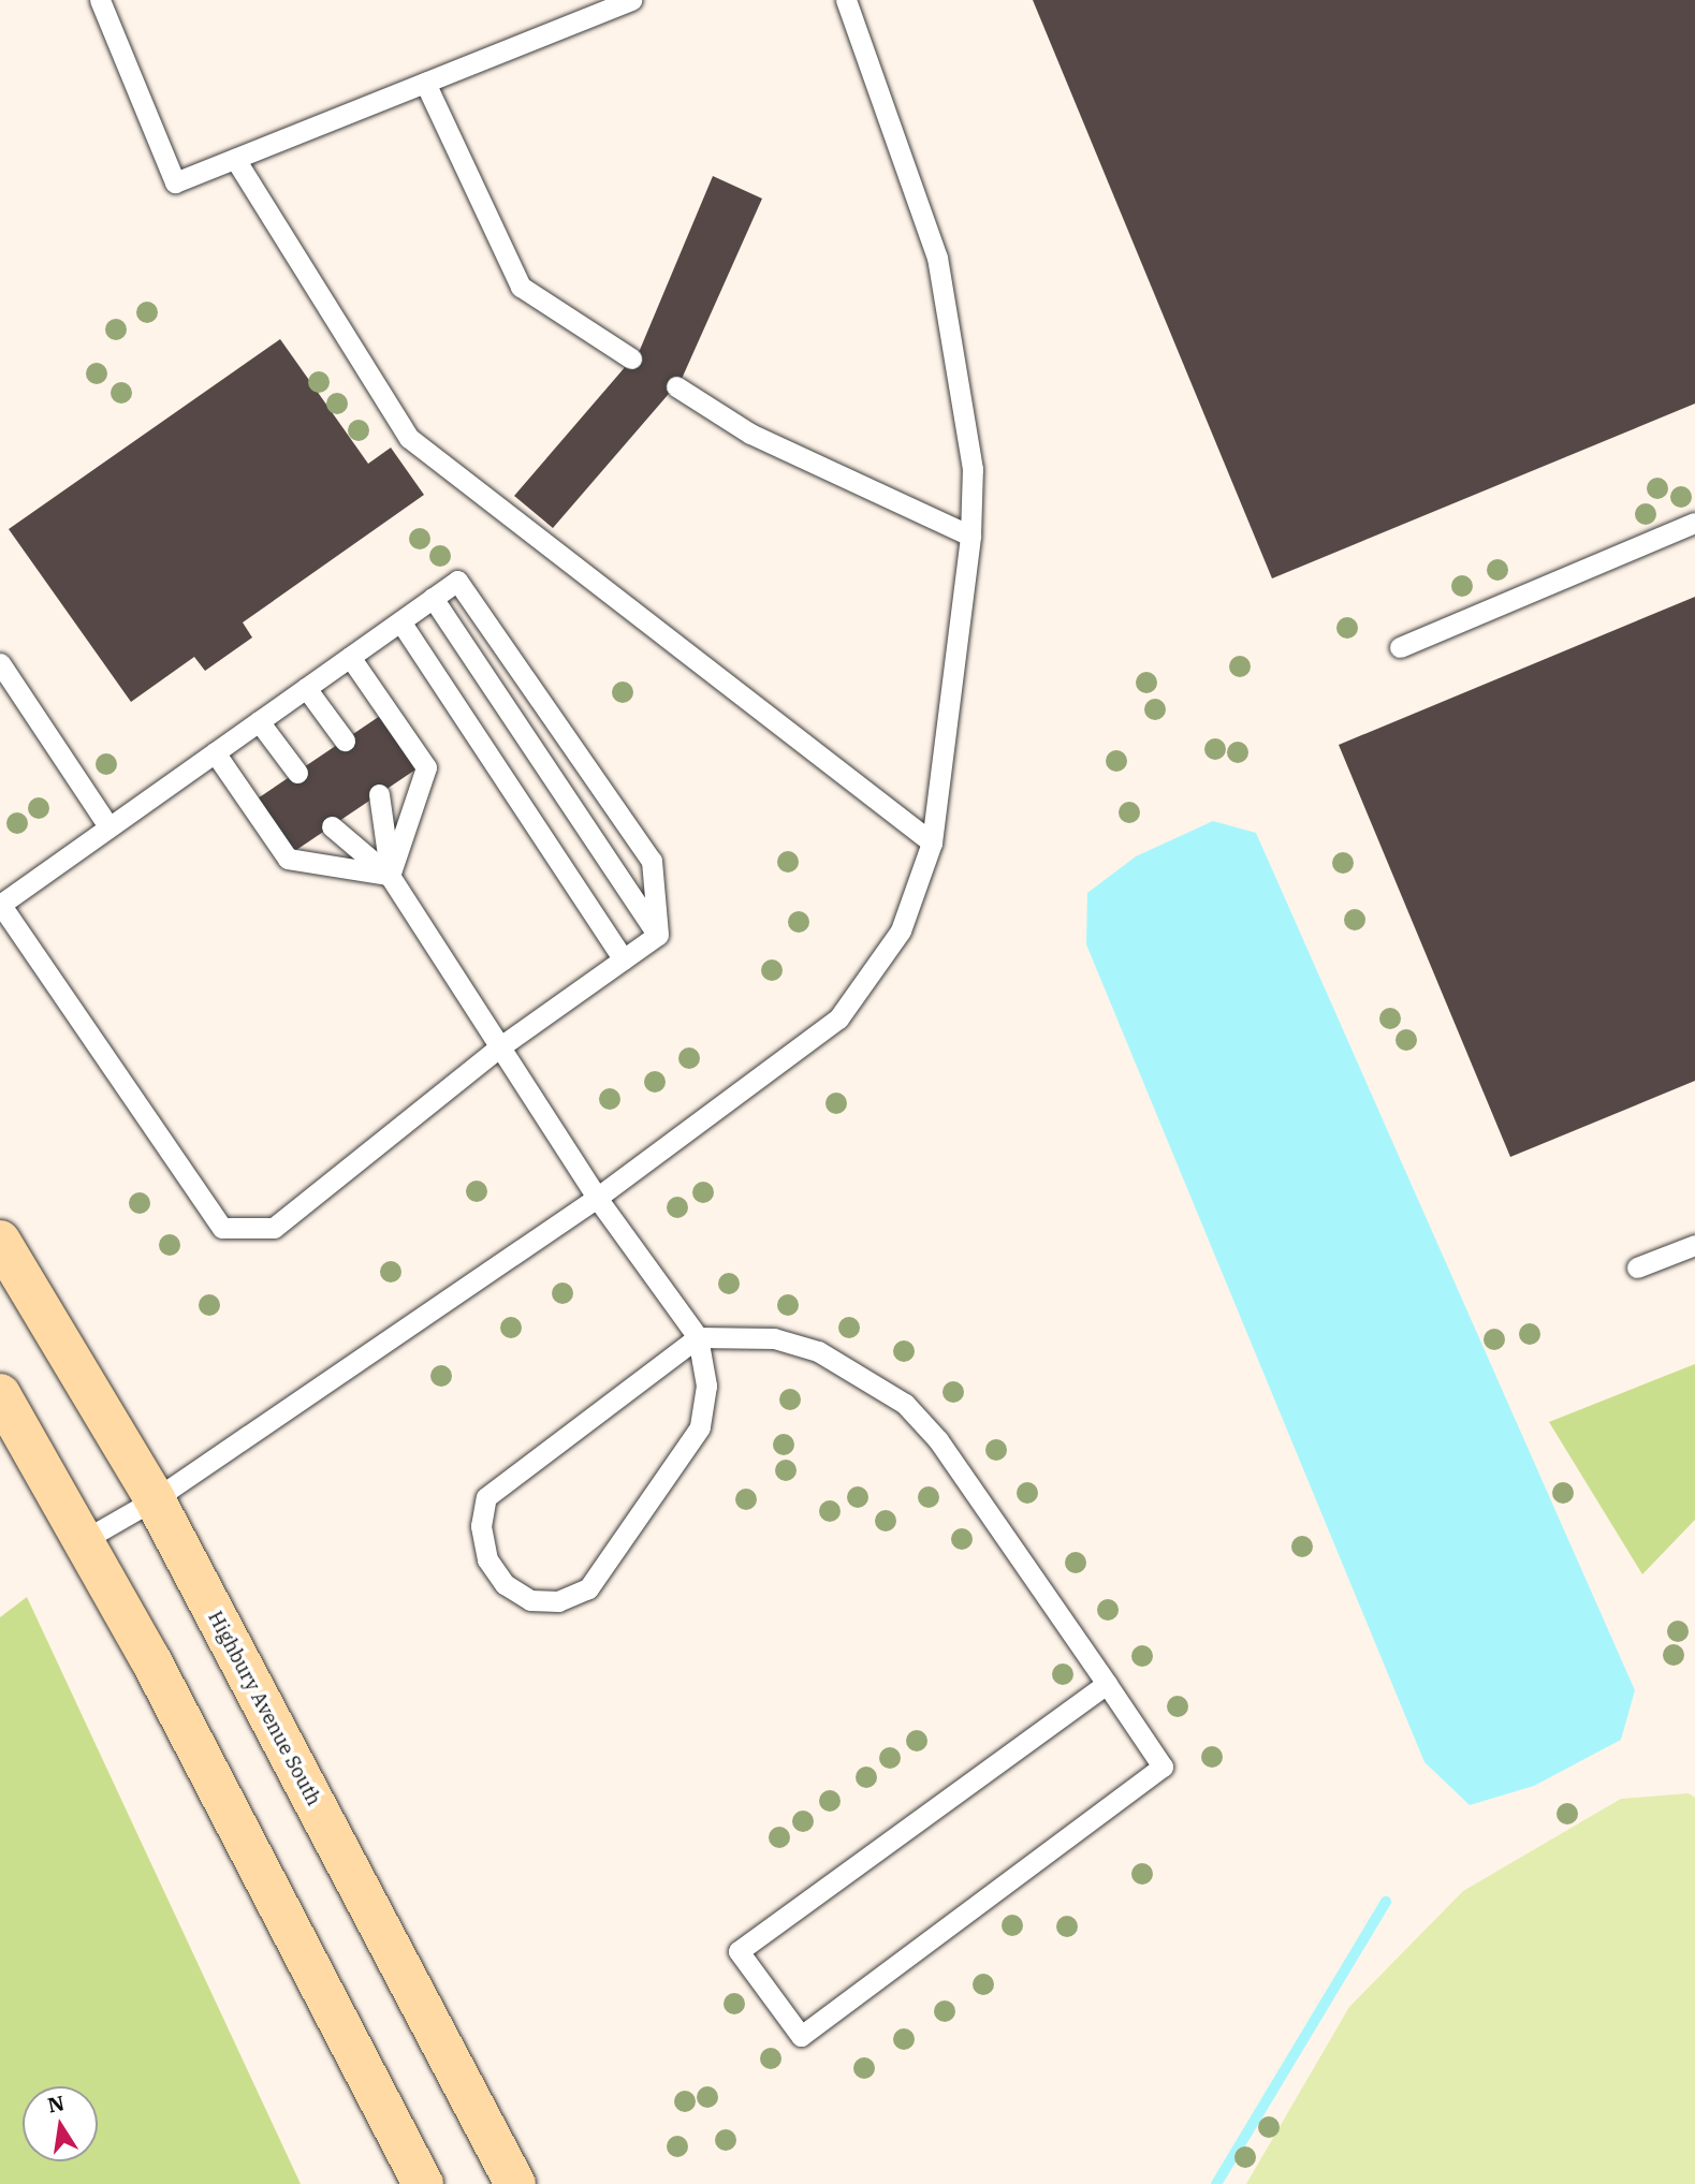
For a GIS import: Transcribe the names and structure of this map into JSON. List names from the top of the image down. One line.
{"streets":{"main road":["Highbury Avenue South"]},"north":"top"}
